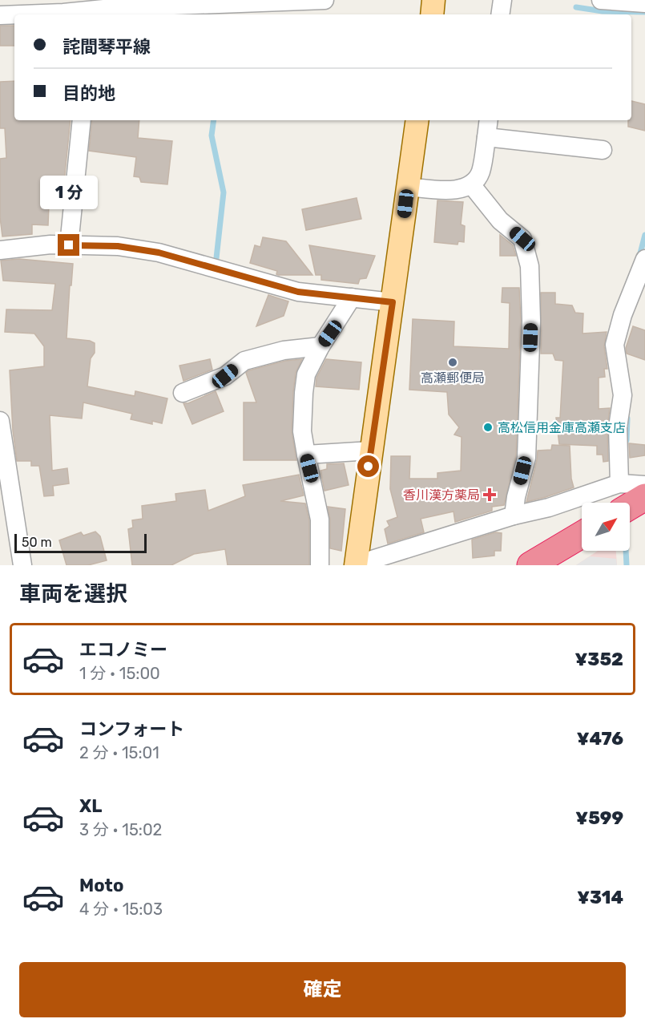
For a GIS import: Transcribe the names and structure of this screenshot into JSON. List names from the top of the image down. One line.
{"places":{"other":["高瀬郵便局","高松信用金庫高瀬支店"],"health":["香川漢方薬局"]},"scale_bar":"50 m","north":"top right","page":{"banner":["詫間琴平線","目的地"],"bubble":"1 分","scale":"50 m","heading":"車両を選択","list":[{"name":"エコノミー","note":"1 分 · 15:00","value":"¥352"},{"name":"コンフォート","note":"2 分 · 15:01","value":"¥476"},{"name":"XL","note":"3 分 · 15:02","value":"¥599"},{"name":"Moto","note":"4 分 · 15:03","value":"¥314"}],"buttons":"確定"}}
